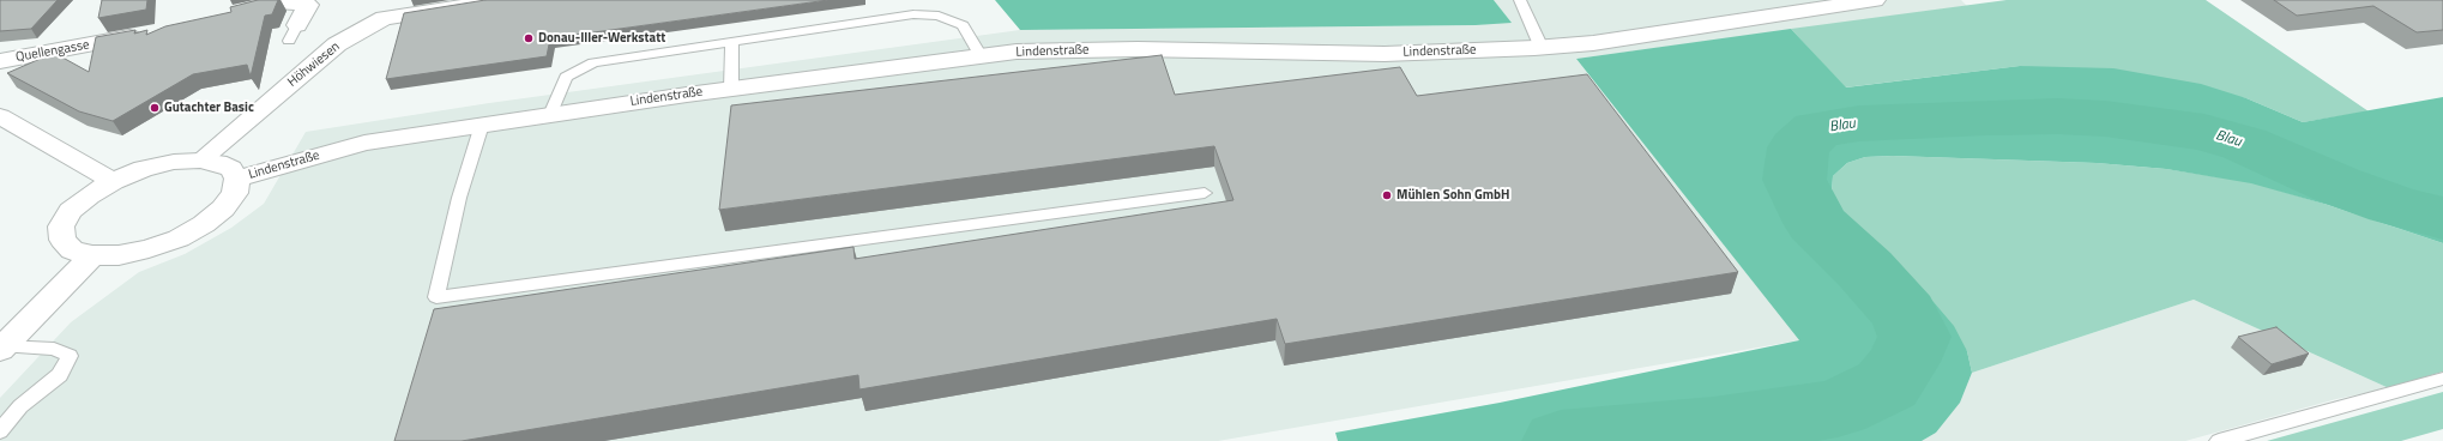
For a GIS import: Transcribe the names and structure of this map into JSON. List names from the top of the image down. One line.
{"streets":{"street":["Quellengasse","Lindenstraße","Höhwiesen"]},"water":["Blau"],"places":["Donau-Iller-Werkstatt","Gutachter Basic","Mühlen Sohn GmbH"]}
